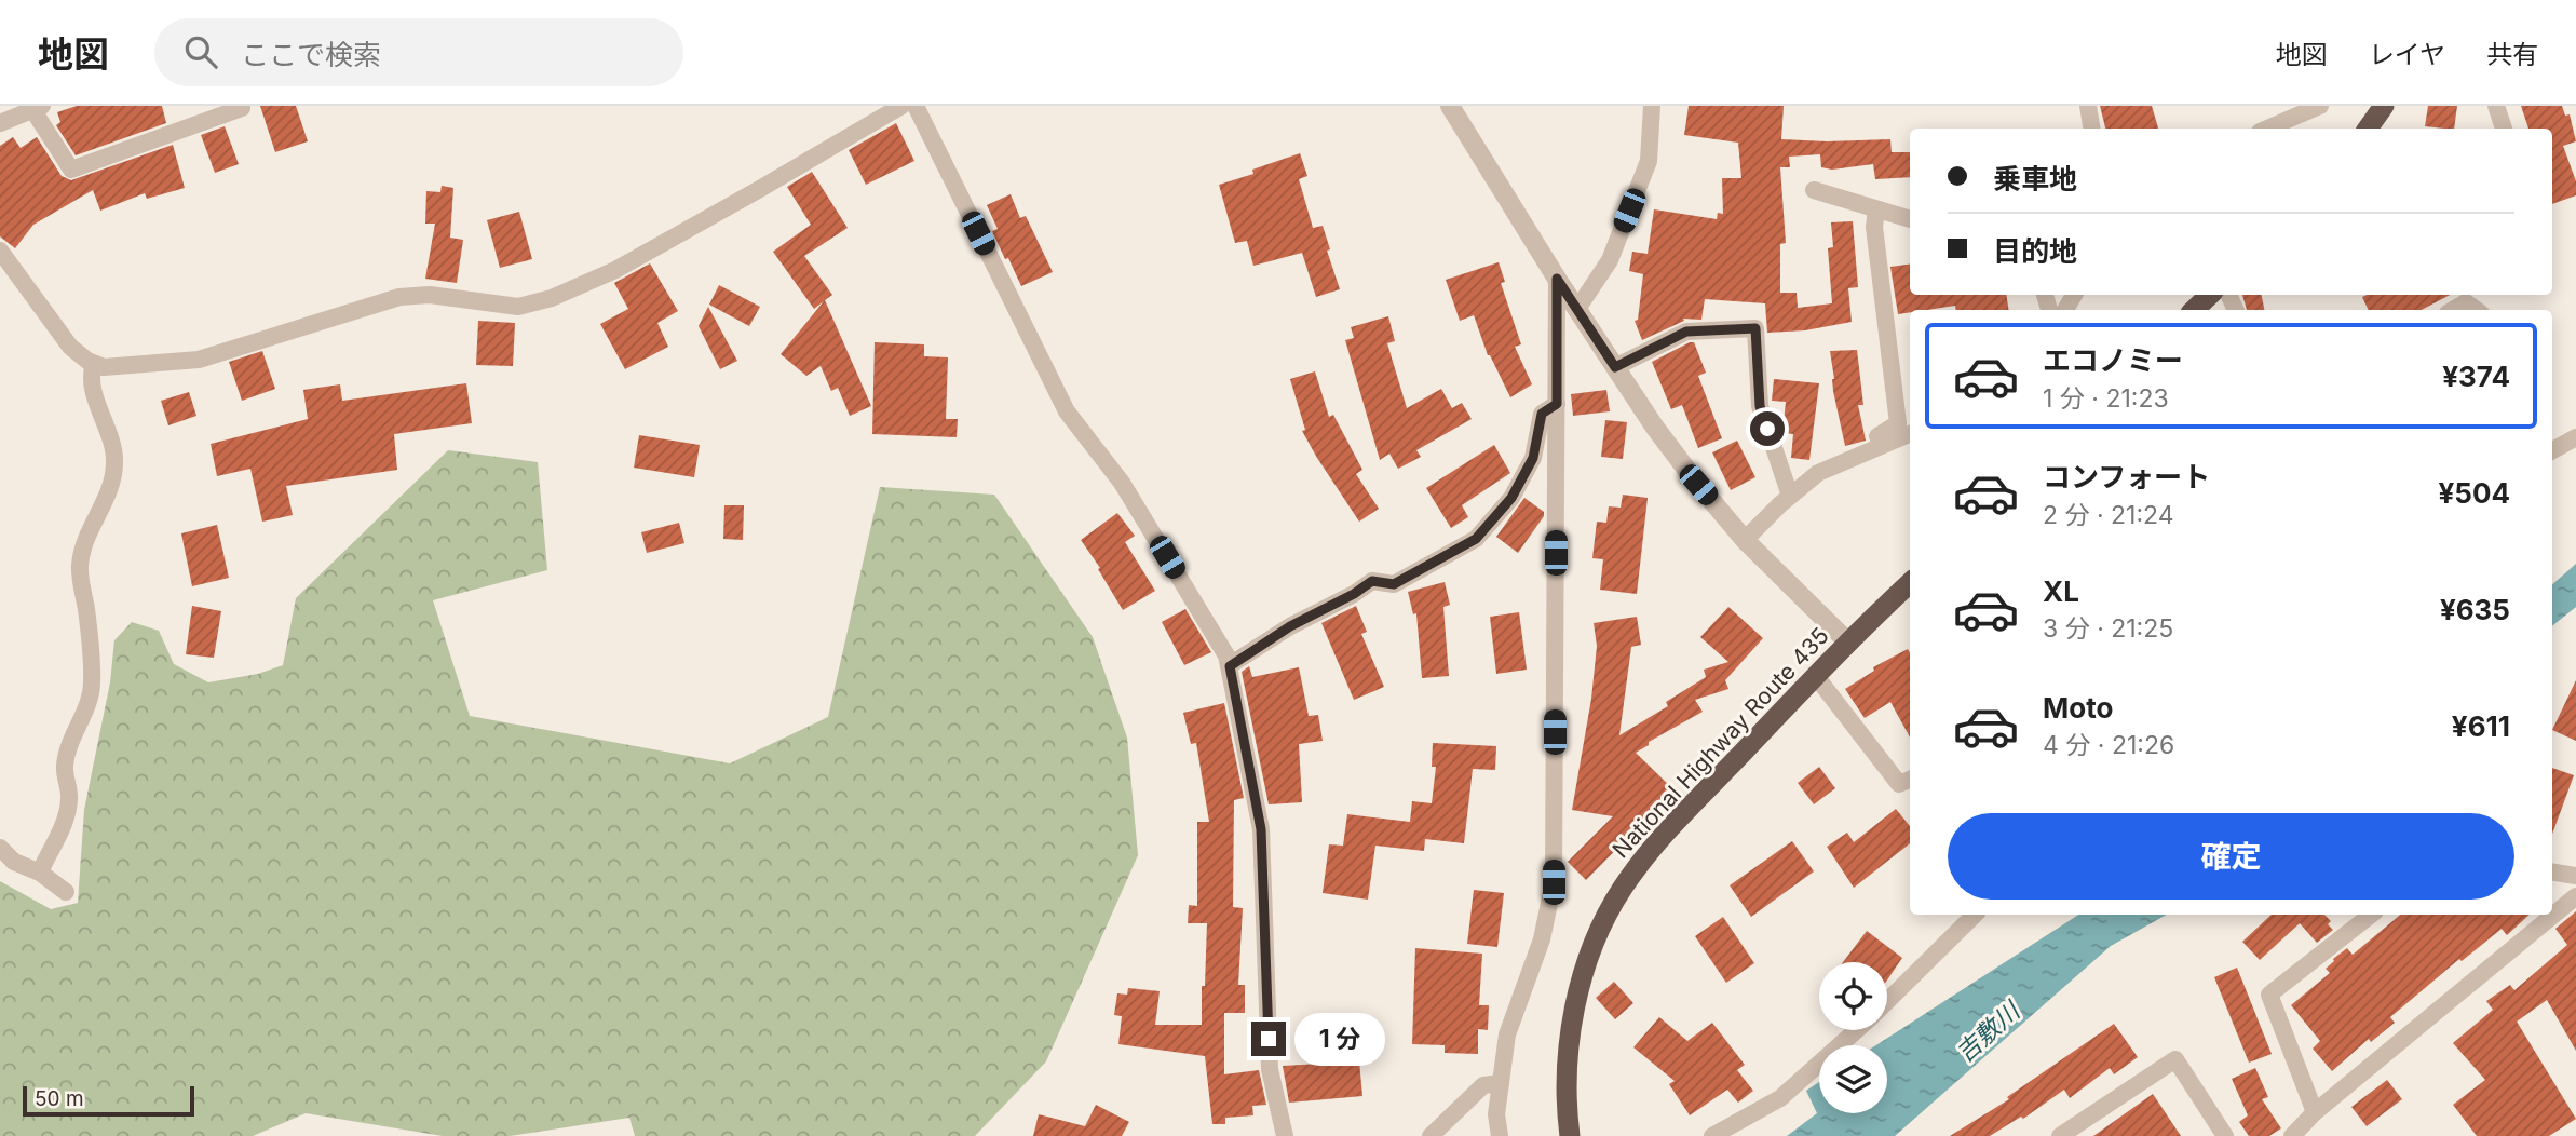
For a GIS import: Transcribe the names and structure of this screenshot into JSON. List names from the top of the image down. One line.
{"streets":{"highway":["National Highway Route 435"]},"water":["吉敷川"],"scale_bar":"50 m","page":{"header":"地図","search":"ここで検索","nav":["地図","レイヤ","共有"],"banner":["乗車地","目的地"],"list":[{"name":"エコノミー","note":"1 分 · 21:23","value":"¥374"},{"name":"コンフォート","note":"2 分 · 21:24","value":"¥504"},{"name":"XL","note":"3 分 · 21:25","value":"¥635"},{"name":"Moto","note":"4 分 · 21:26","value":"¥611"}],"buttons":"確定","bubble":"1 分","scale":"50 m"}}
